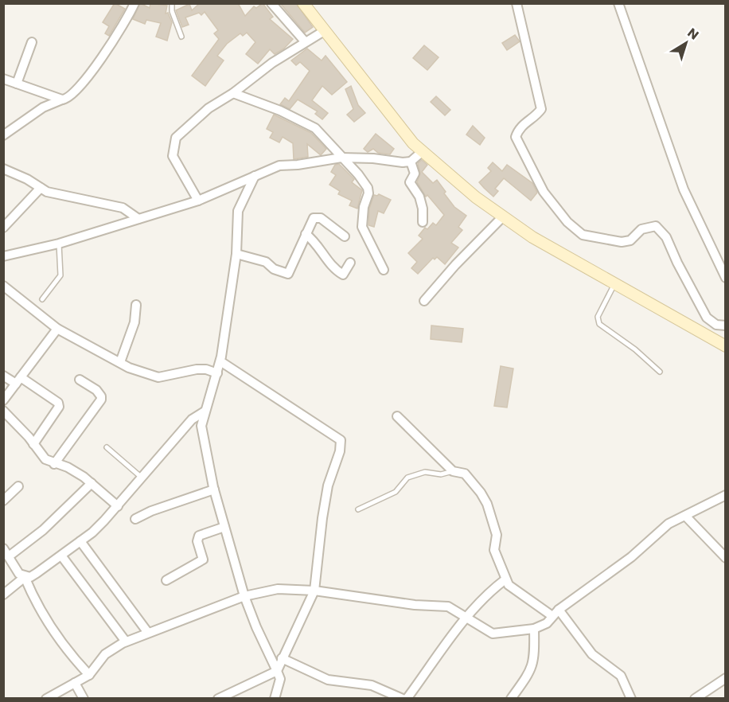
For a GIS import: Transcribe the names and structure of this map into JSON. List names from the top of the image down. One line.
{"north":"top right"}
